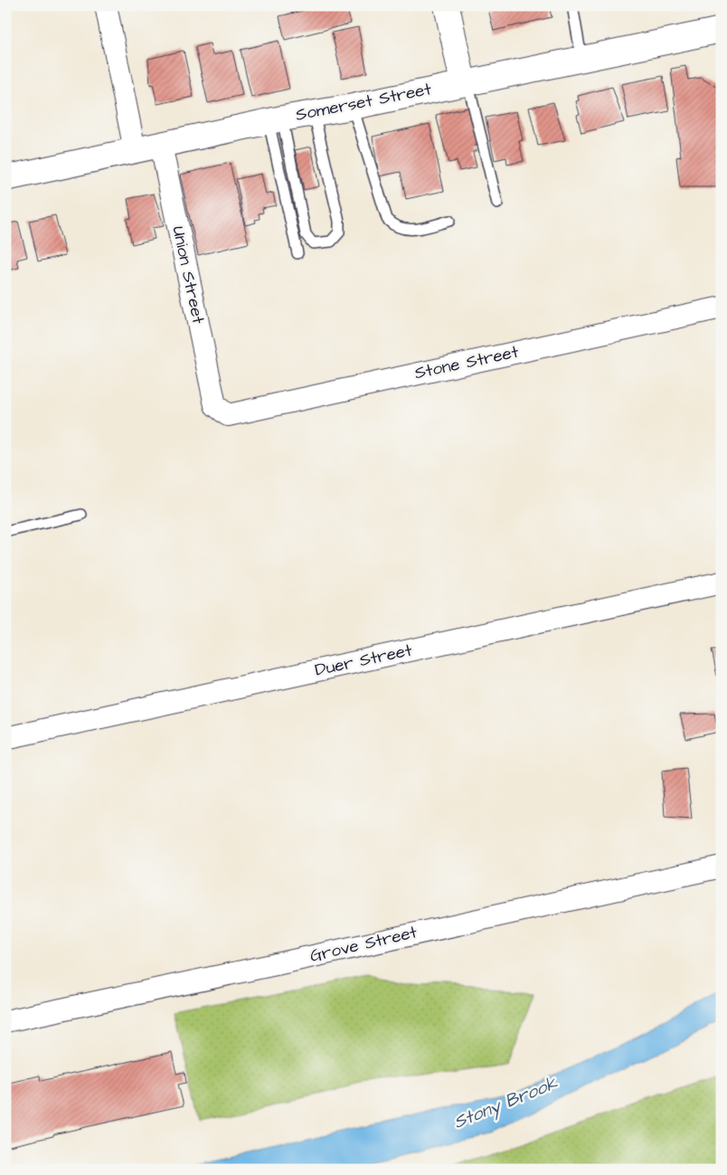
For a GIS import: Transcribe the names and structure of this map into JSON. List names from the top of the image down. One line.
{"streets":{"main road":["Somerset Street"],"street":["Union Street","Stone Street","Duer Street","Grove Street"]},"crossings":[["Somerset Street","Union Street"],["Union Street","Stone Street"]],"water":["Stony Brook"]}
